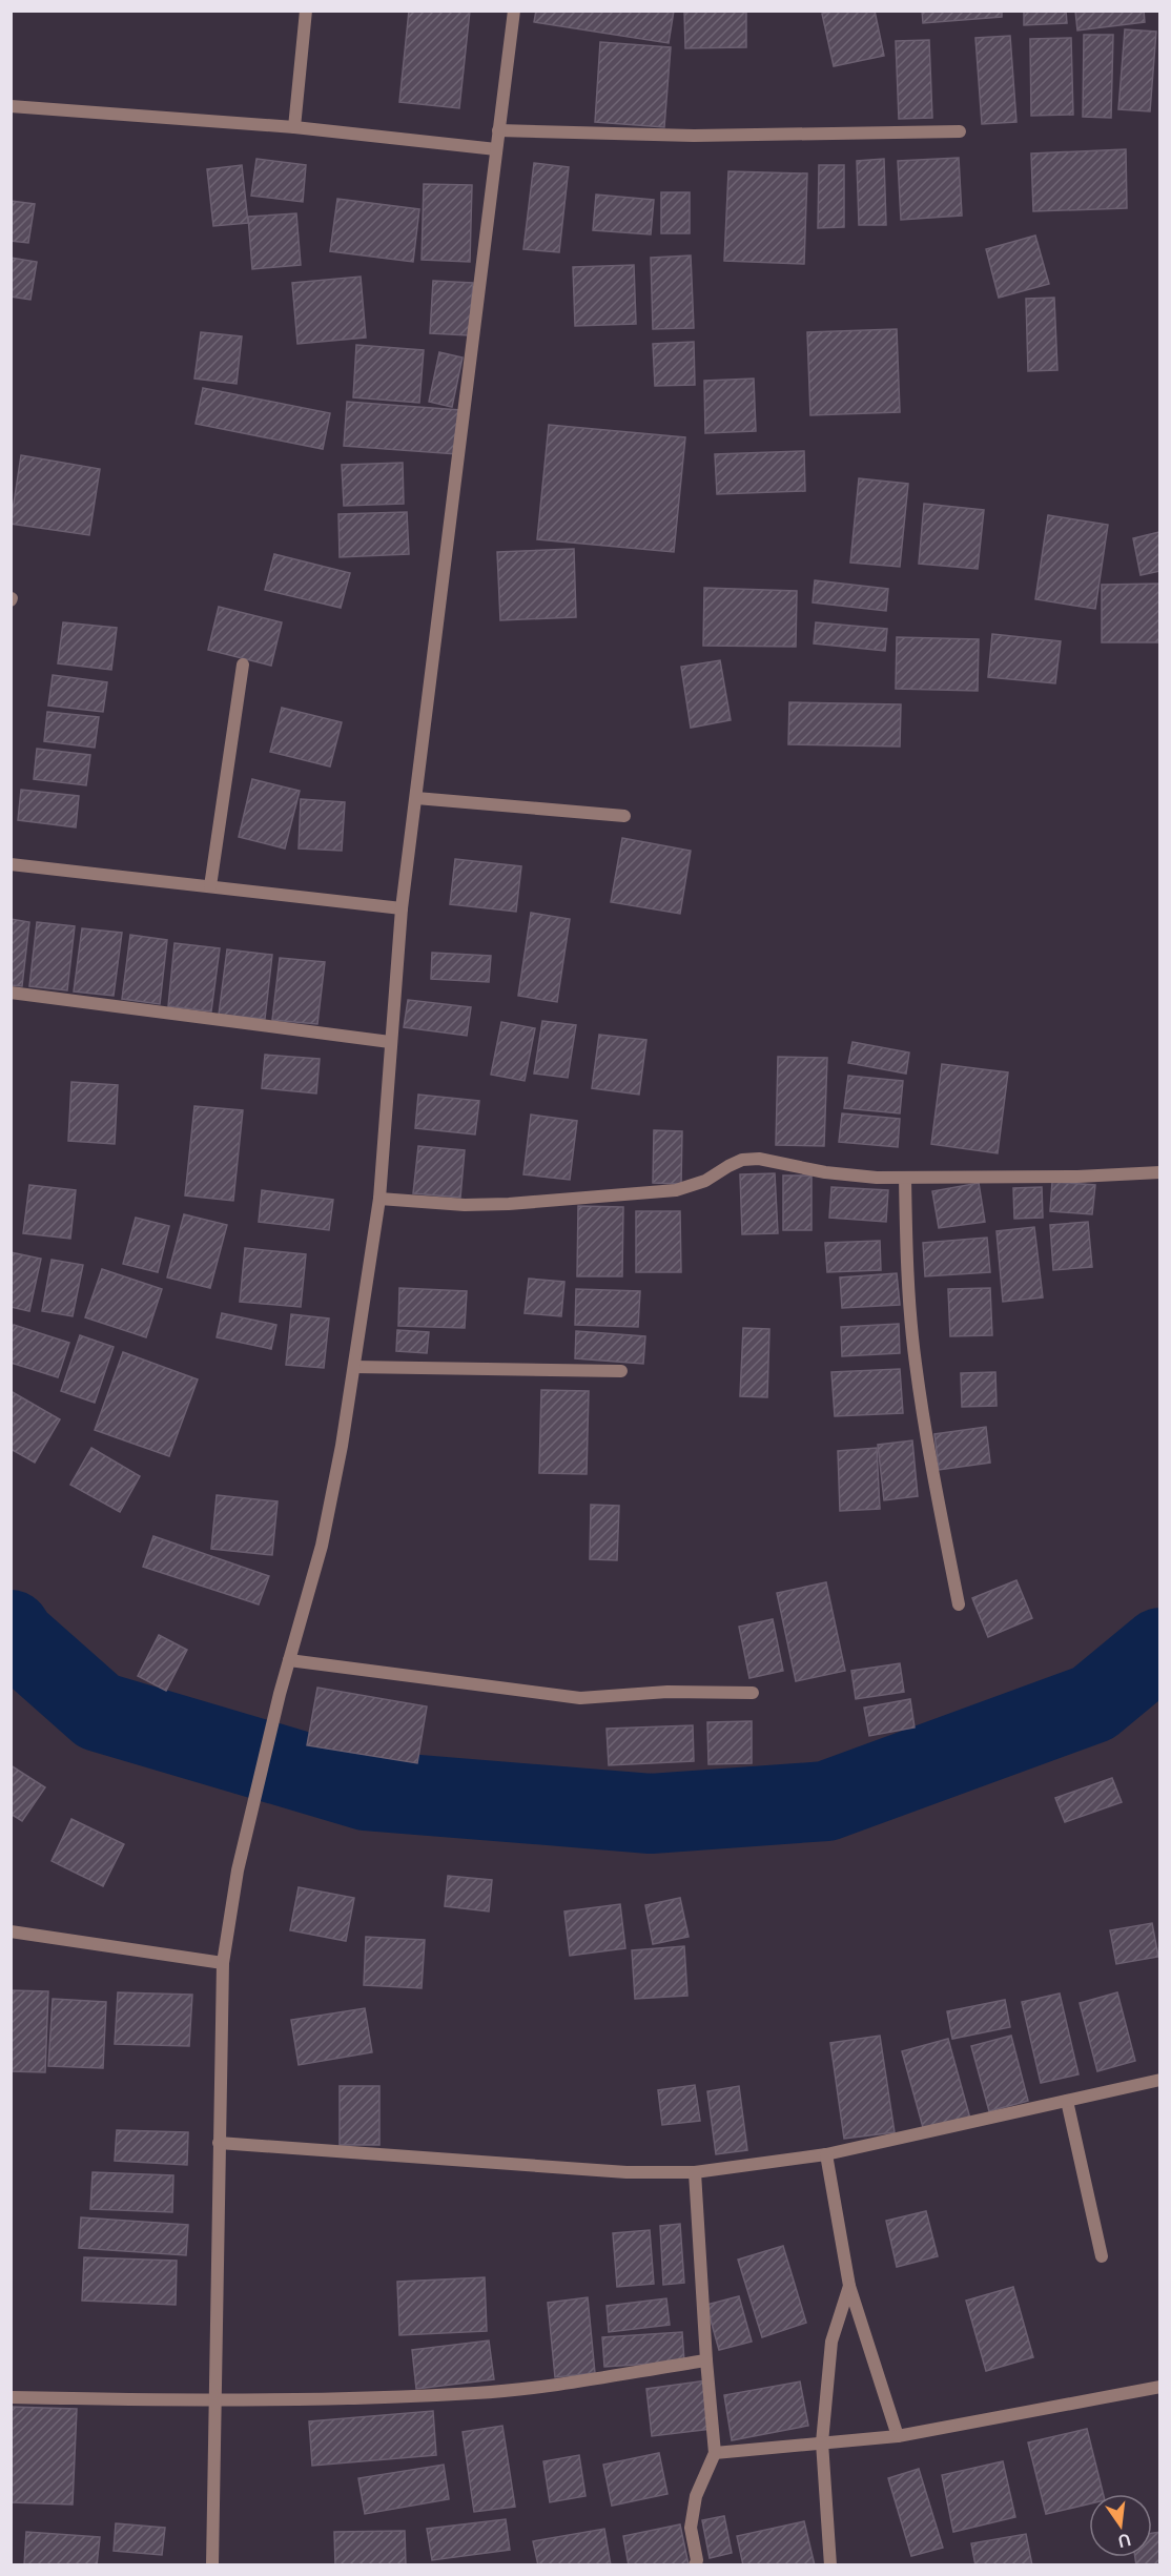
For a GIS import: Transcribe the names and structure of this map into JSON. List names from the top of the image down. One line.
{"north":"bottom"}
